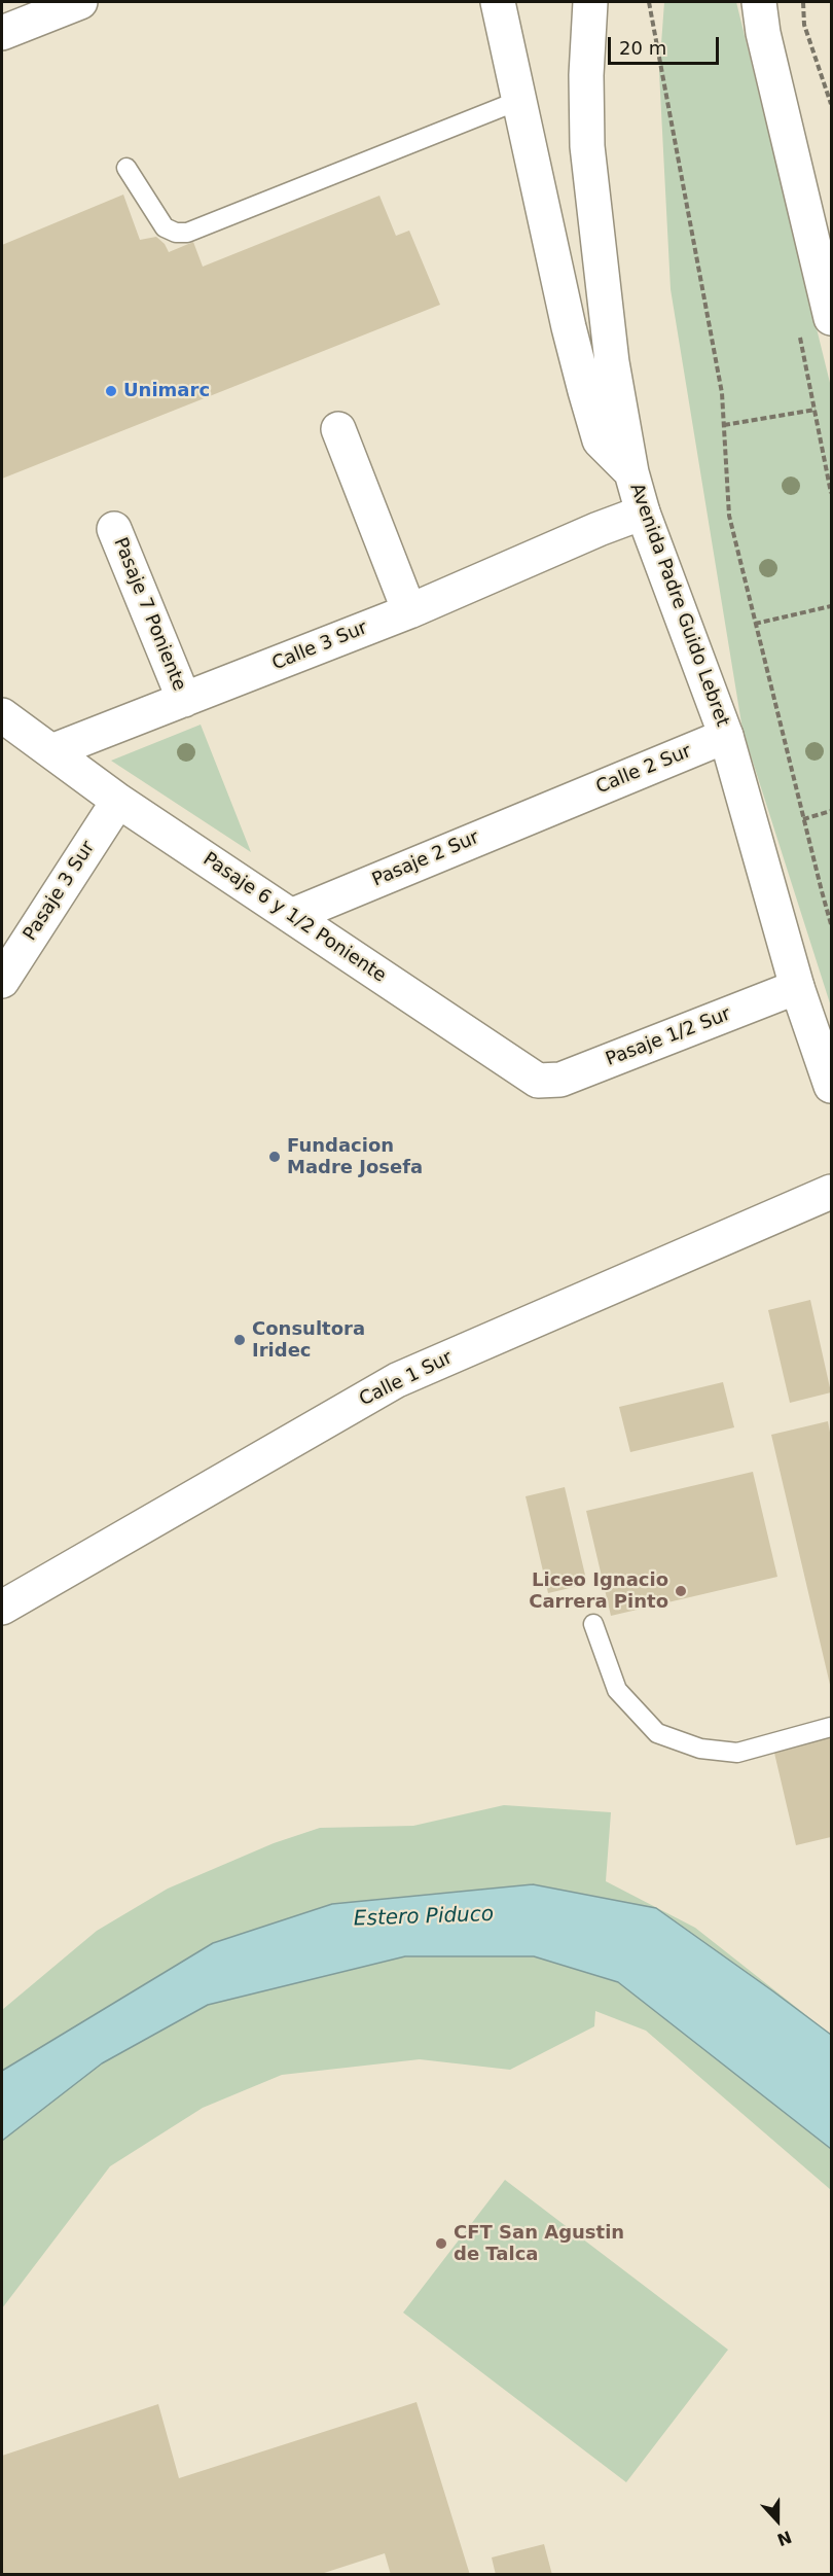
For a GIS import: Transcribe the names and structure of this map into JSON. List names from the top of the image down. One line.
{"streets":{"street":["Avenida Padre Guido Lebret","Pasaje 7 Poniente","Calle 3 Sur","Calle 2 Sur","Pasaje 2 Sur","Pasaje 3 Sur","Pasaje 6 y 1/2 Poniente","Pasaje 1/2 Sur","Calle 1 Sur"]},"crossings":[["Avenida Padre Guido Lebret","Calle 3 Sur"],["Avenida Padre Guido Lebret","Calle 2 Sur"],["Avenida Padre Guido Lebret","Pasaje 1/2 Sur"],["Pasaje 7 Poniente","Calle 3 Sur"],["Calle 3 Sur","Pasaje 6 y 1/2 Poniente"],["Calle 2 Sur","Pasaje 2 Sur"],["Pasaje 2 Sur","Pasaje 6 y 1/2 Poniente"],["Pasaje 3 Sur","Pasaje 6 y 1/2 Poniente"],["Pasaje 6 y 1/2 Poniente","Pasaje 1/2 Sur"]],"water":["Estero Piduco"],"places":["Unimarc","Fundacion Madre Josefa","Consultora Iridec","Liceo Ignacio Carrera Pinto","CFT San Agustin de Talca"],"scale_bar":"20 m","north":"bottom"}
